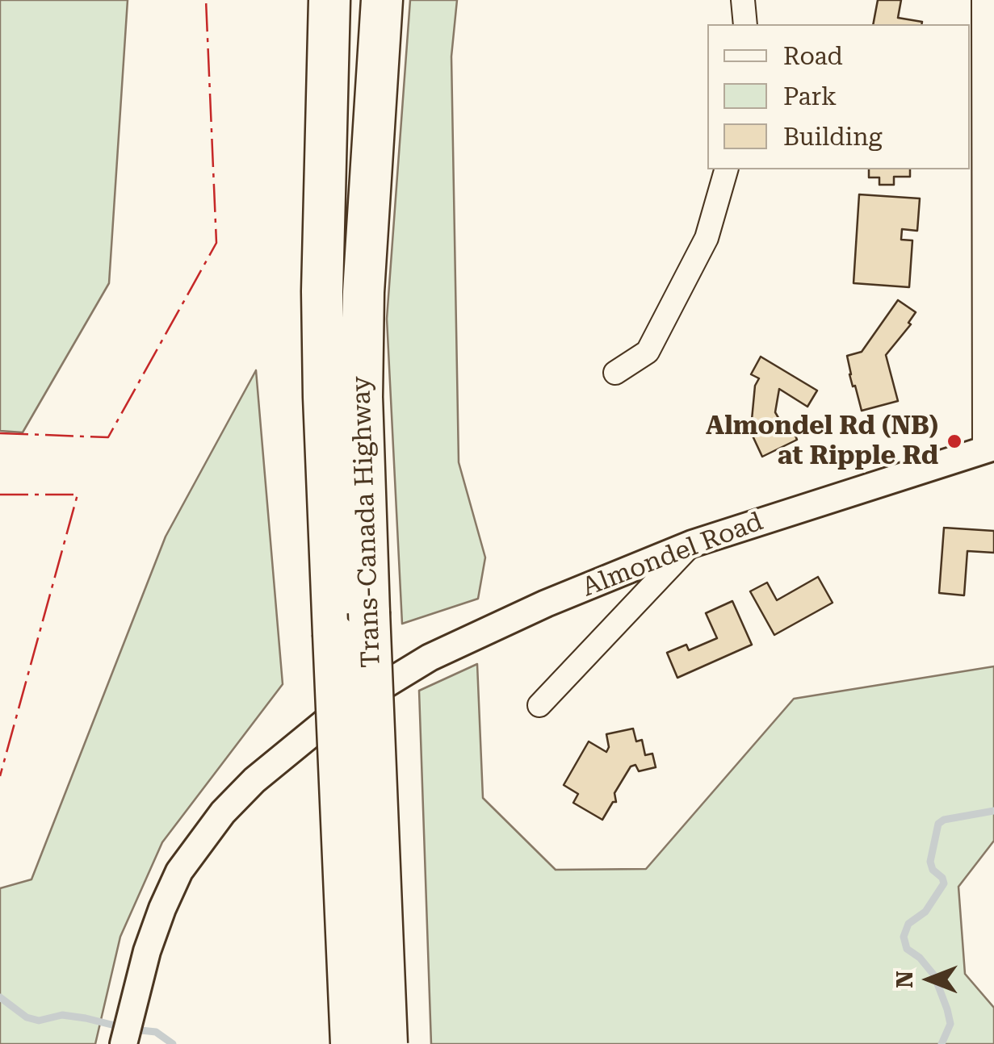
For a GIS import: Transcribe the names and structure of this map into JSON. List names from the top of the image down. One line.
{"streets":{"highway":["Trans-Canada Highway"],"street":["Almondel Road"]},"places":["Almondel Rd (NB) at Ripple Rd"],"legend":["Road","Park","Building"],"north":"left"}
